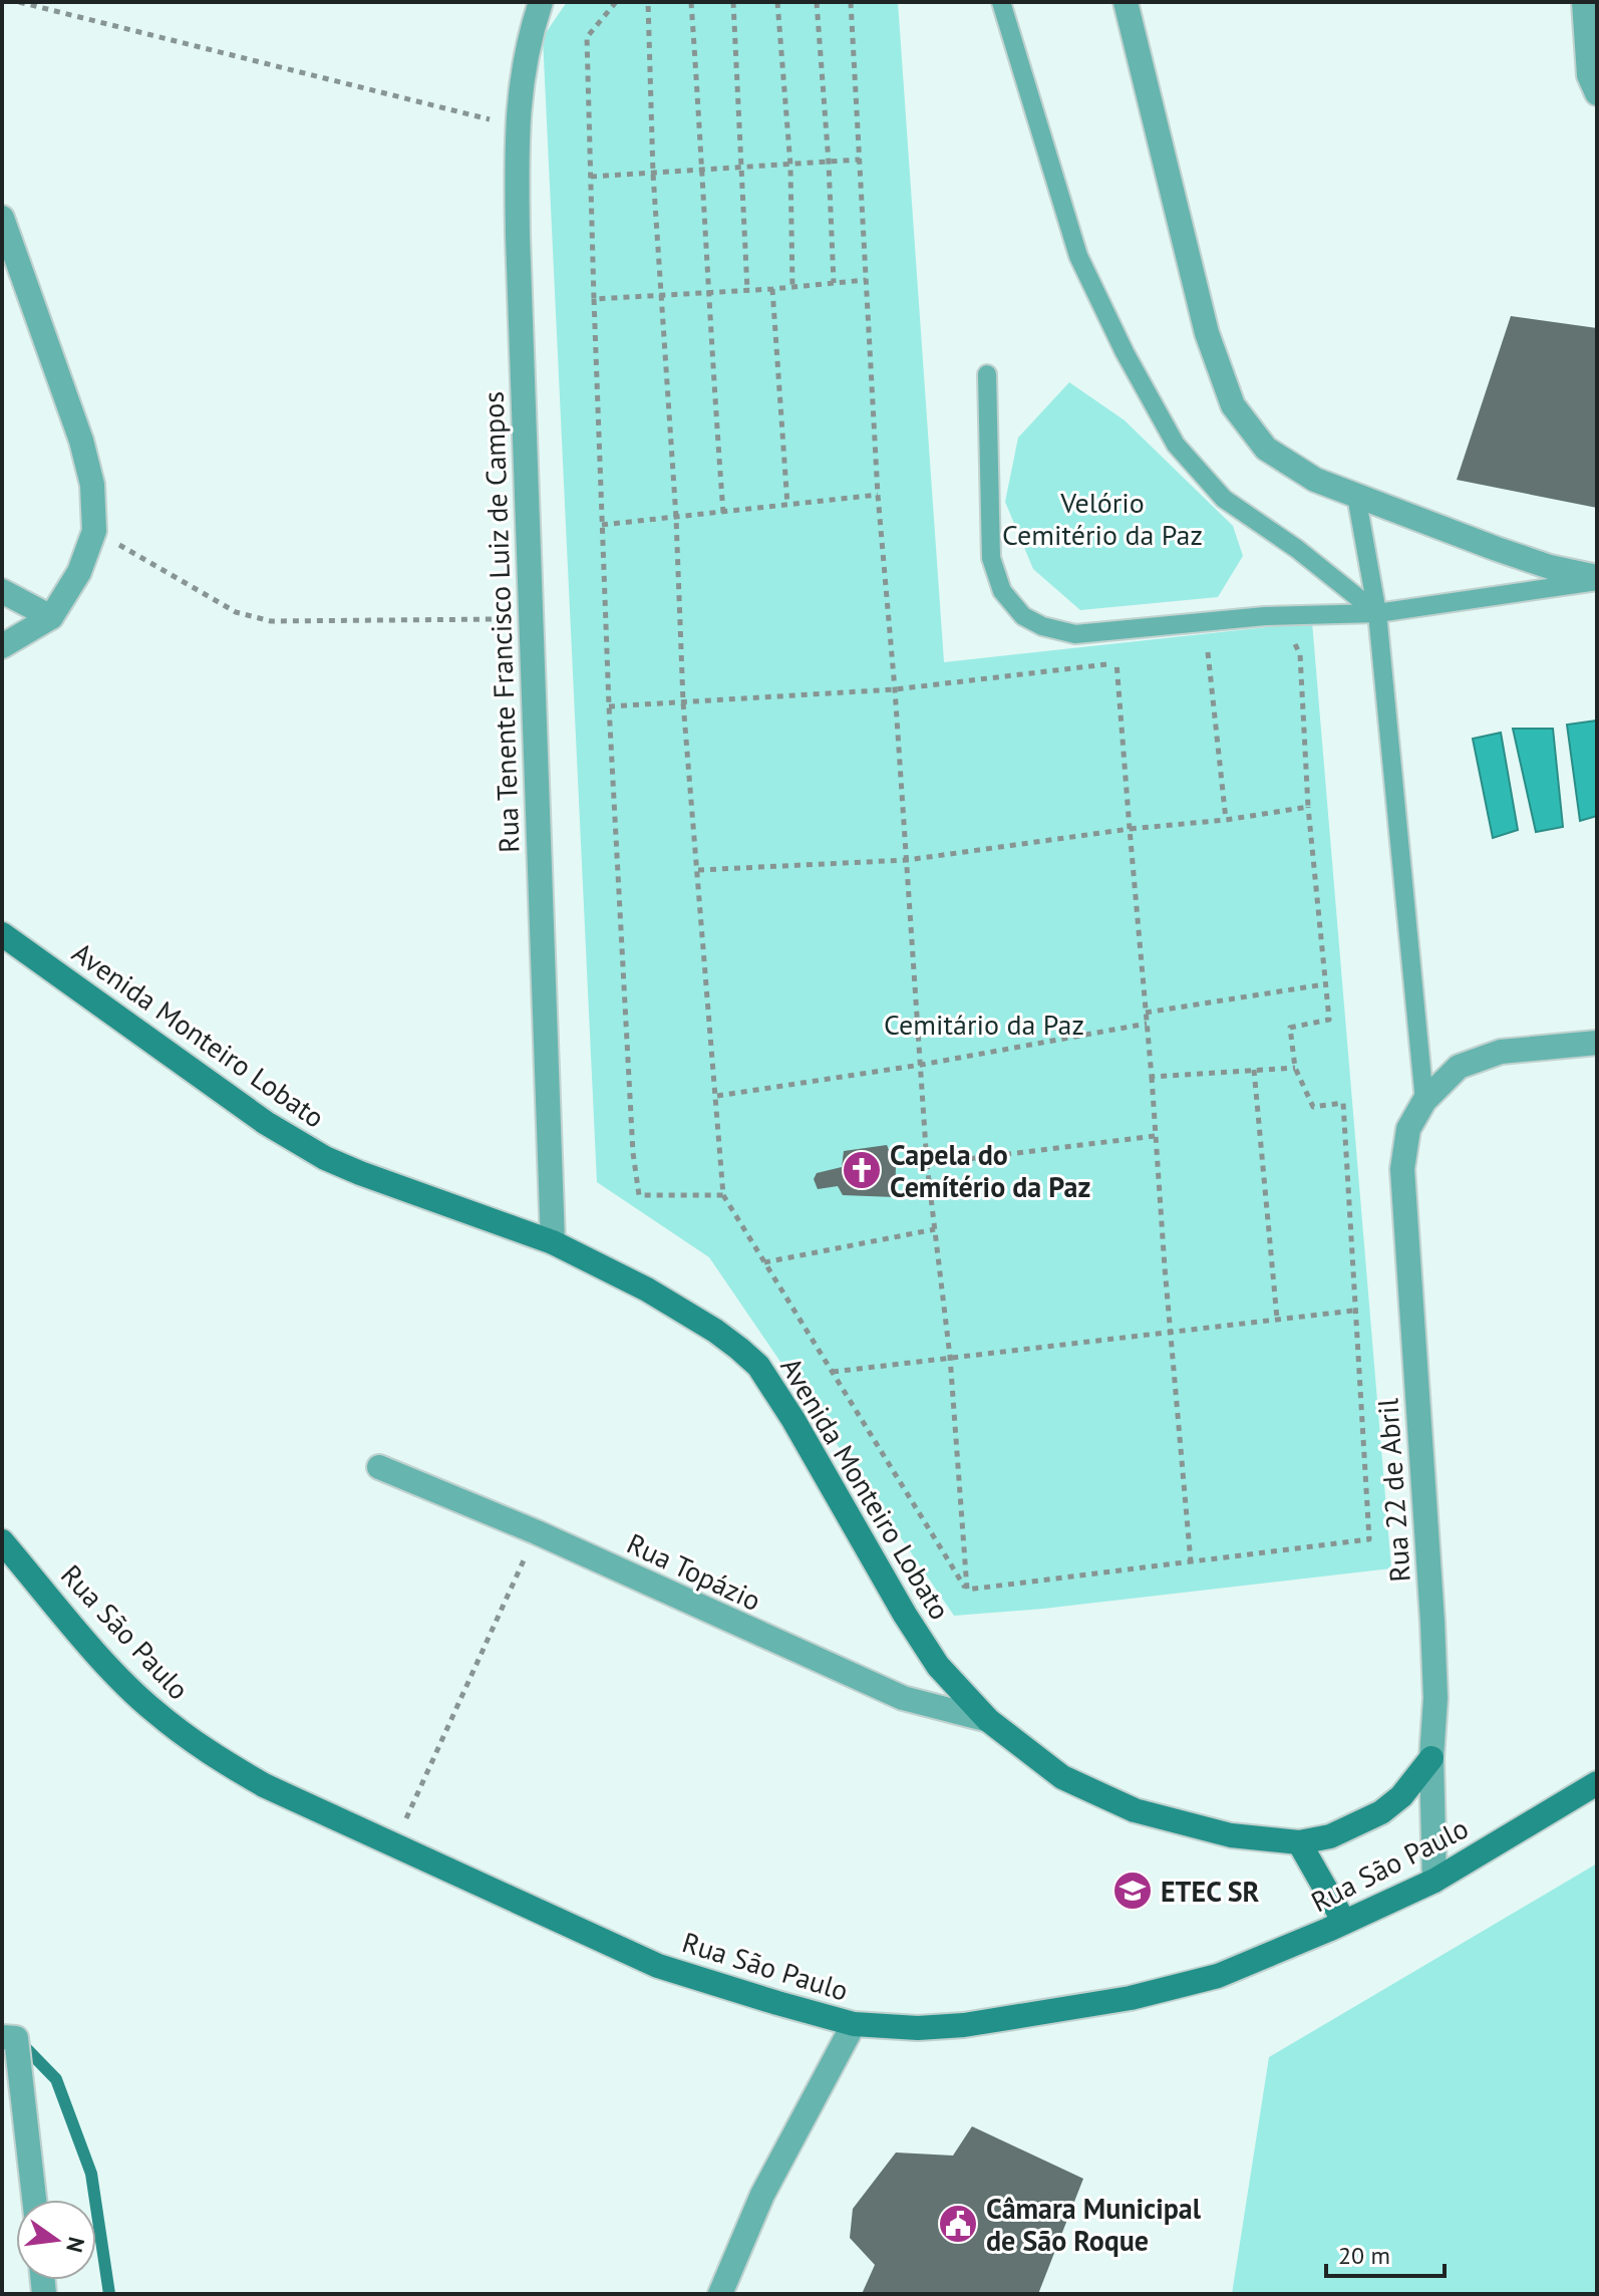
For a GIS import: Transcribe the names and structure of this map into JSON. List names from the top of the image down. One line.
{"streets":{"street":["Rua Tenente Francisco Luiz de Campos","Avenida Monteiro Lobato","Rua 22 de Abril","Rua Topázio","Rua São Paulo"]},"crossings":[["Rua Tenente Francisco Luiz de Campos","Avenida Monteiro Lobato"],["Avenida Monteiro Lobato","Rua 22 de Abril"],["Avenida Monteiro Lobato","Rua Topázio"],["Rua 22 de Abril","Rua São Paulo"]],"parks":["Velório Cemitério da Paz","Cemitário da Paz"],"places":{"church":["Capela do Cemítério da Paz"],"school or university":["ETEC SR"],"public building":["Câmara Municipal de São Roque"]},"scale_bar":"20 m","north":"right"}
